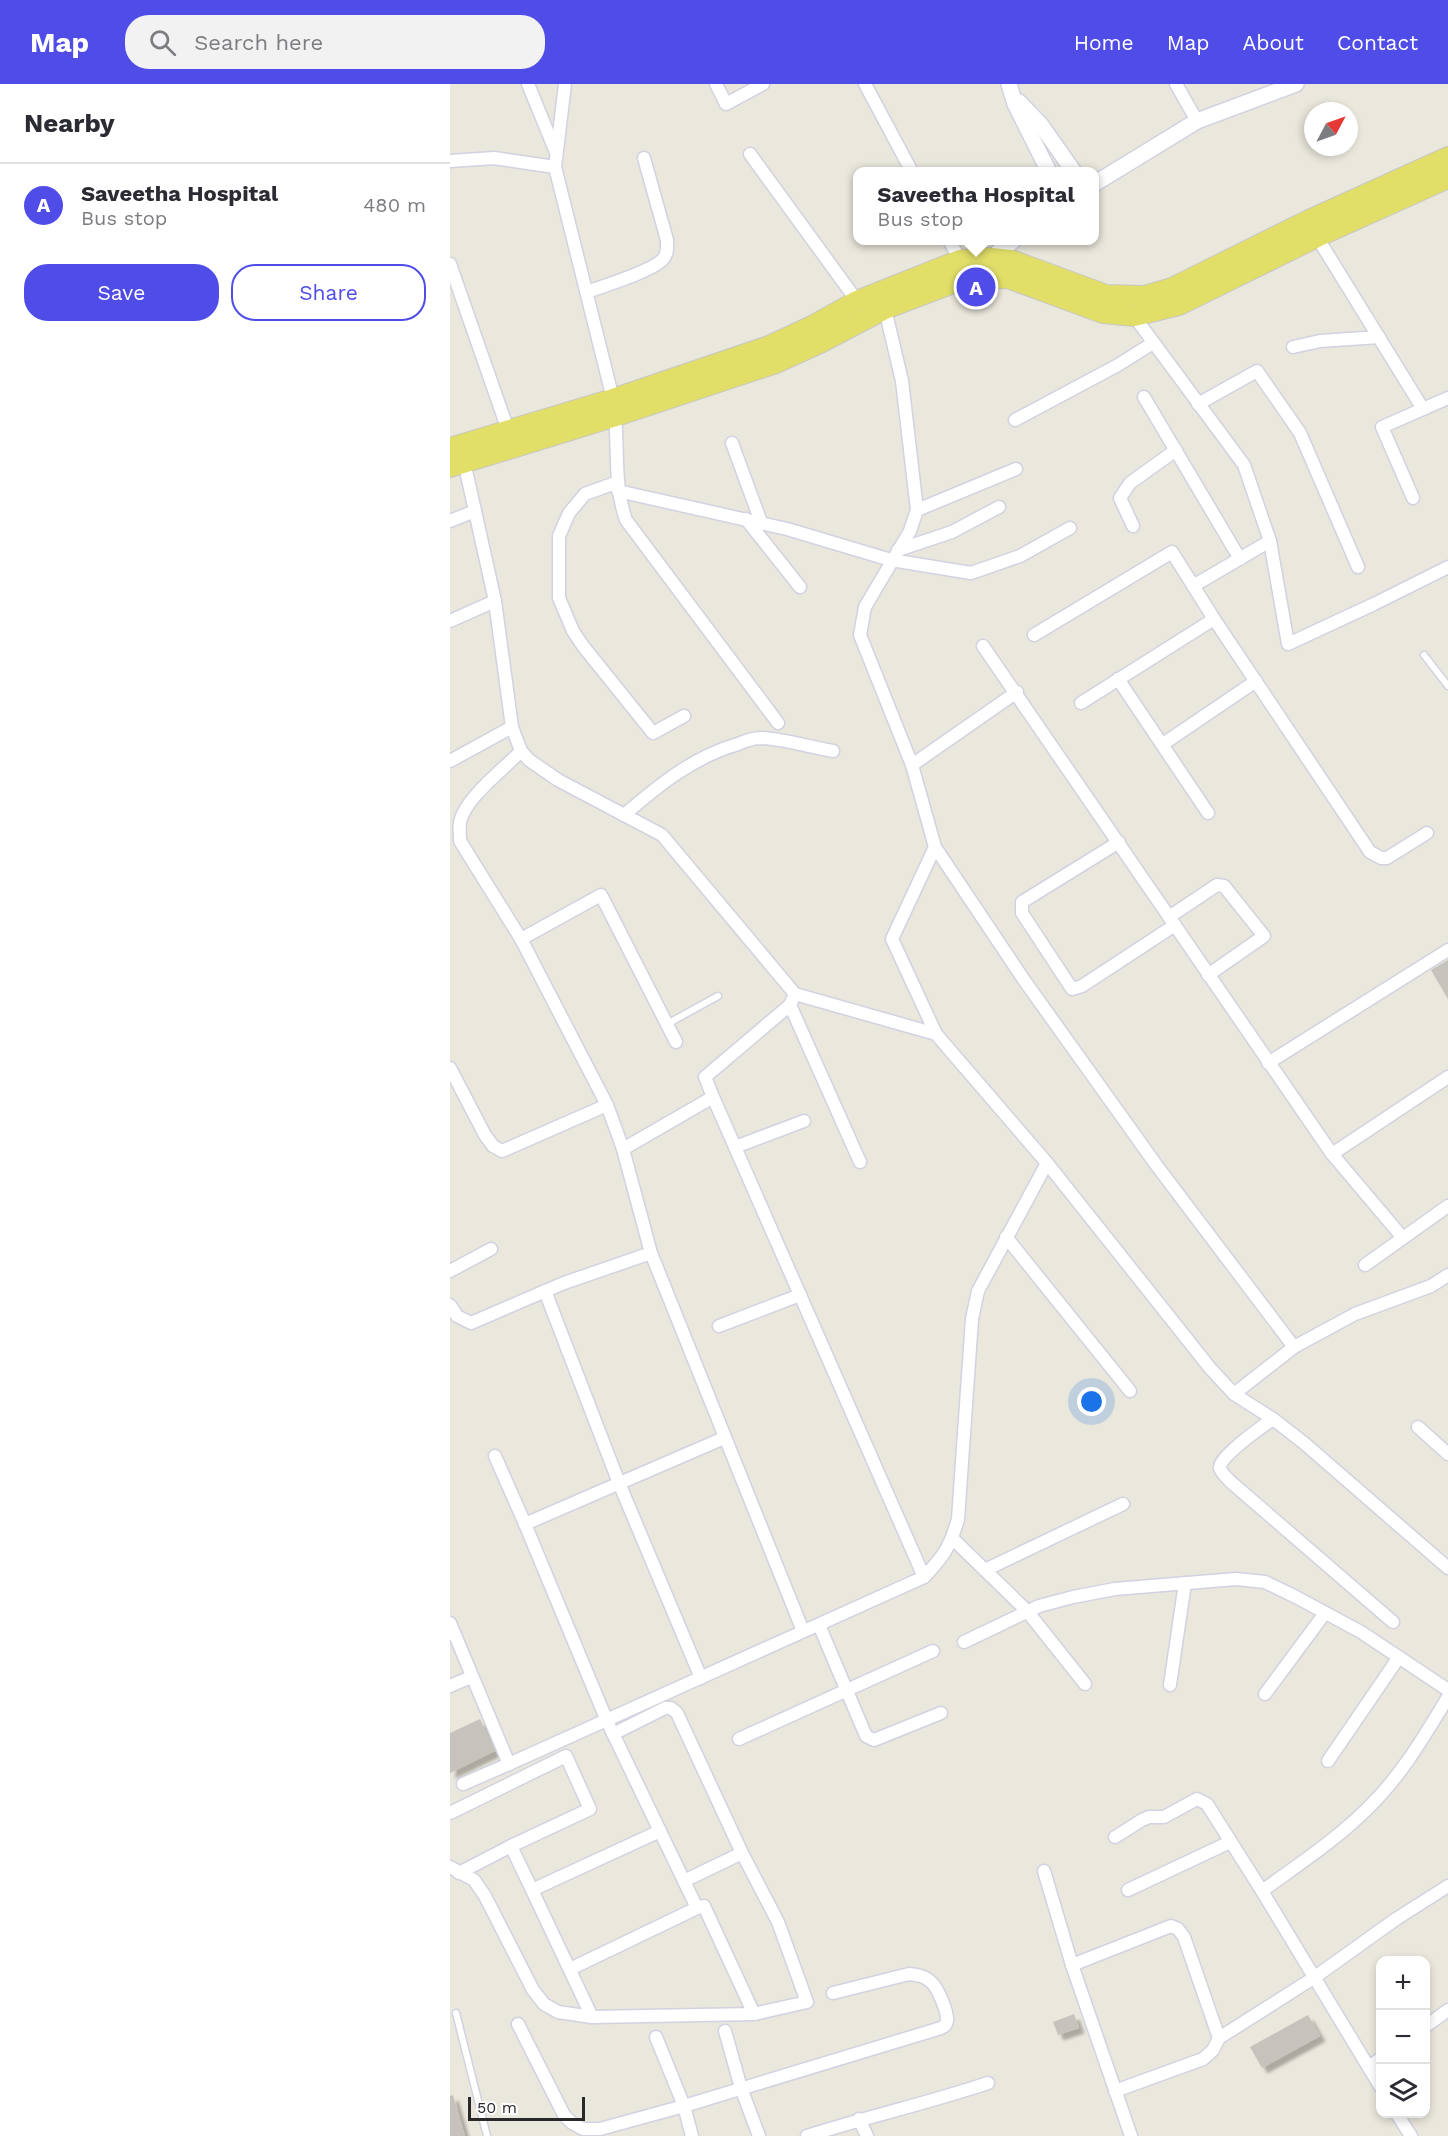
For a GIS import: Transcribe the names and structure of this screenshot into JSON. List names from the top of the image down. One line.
{"scale_bar":"50 m","north":"top right","page":{"header":"Map","search":"Search here","nav":["Home","Map","About","Contact"],"heading":"Nearby","list":[{"mark":"A","name":"Saveetha Hospital","note":"Bus stop","value":"480 m"}],"popup":["Saveetha Hospital","Bus stop"],"buttons":["Save","Share"],"pins":"A","map_buttons":["+","−"],"scale":"50 m"}}
